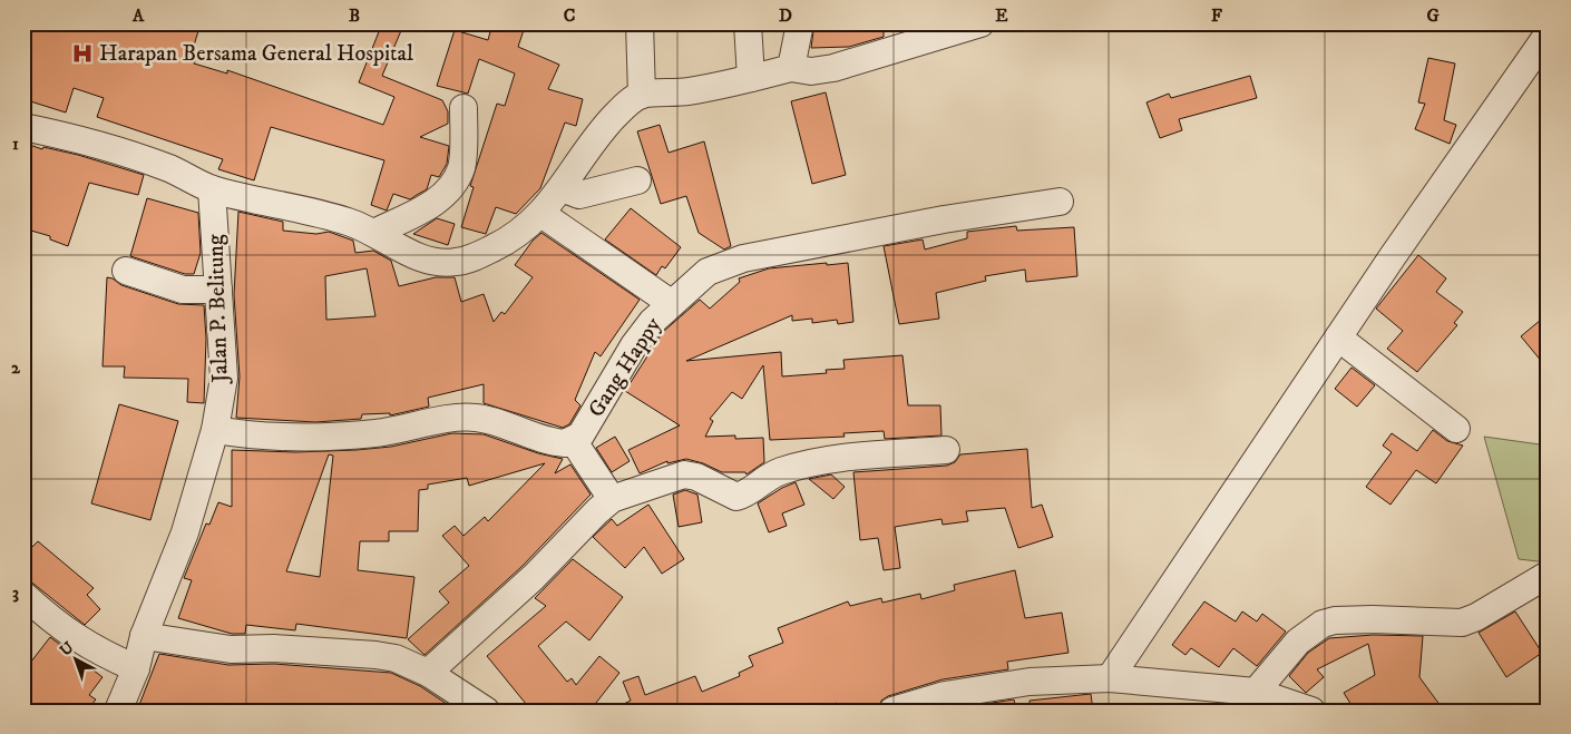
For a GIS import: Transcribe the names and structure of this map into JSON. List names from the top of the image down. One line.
{"streets":{"street":["Jalan P. Belitung","Gang Happy"]},"crossings":[["Jalan P. Belitung","Gang Happy"]],"places":{"hospital":["Harapan Bersama General Hospital"]},"north":"top left","grid":{"columns":["A","B","C","D","E","F","G"],"rows":["1","2","3"]}}
